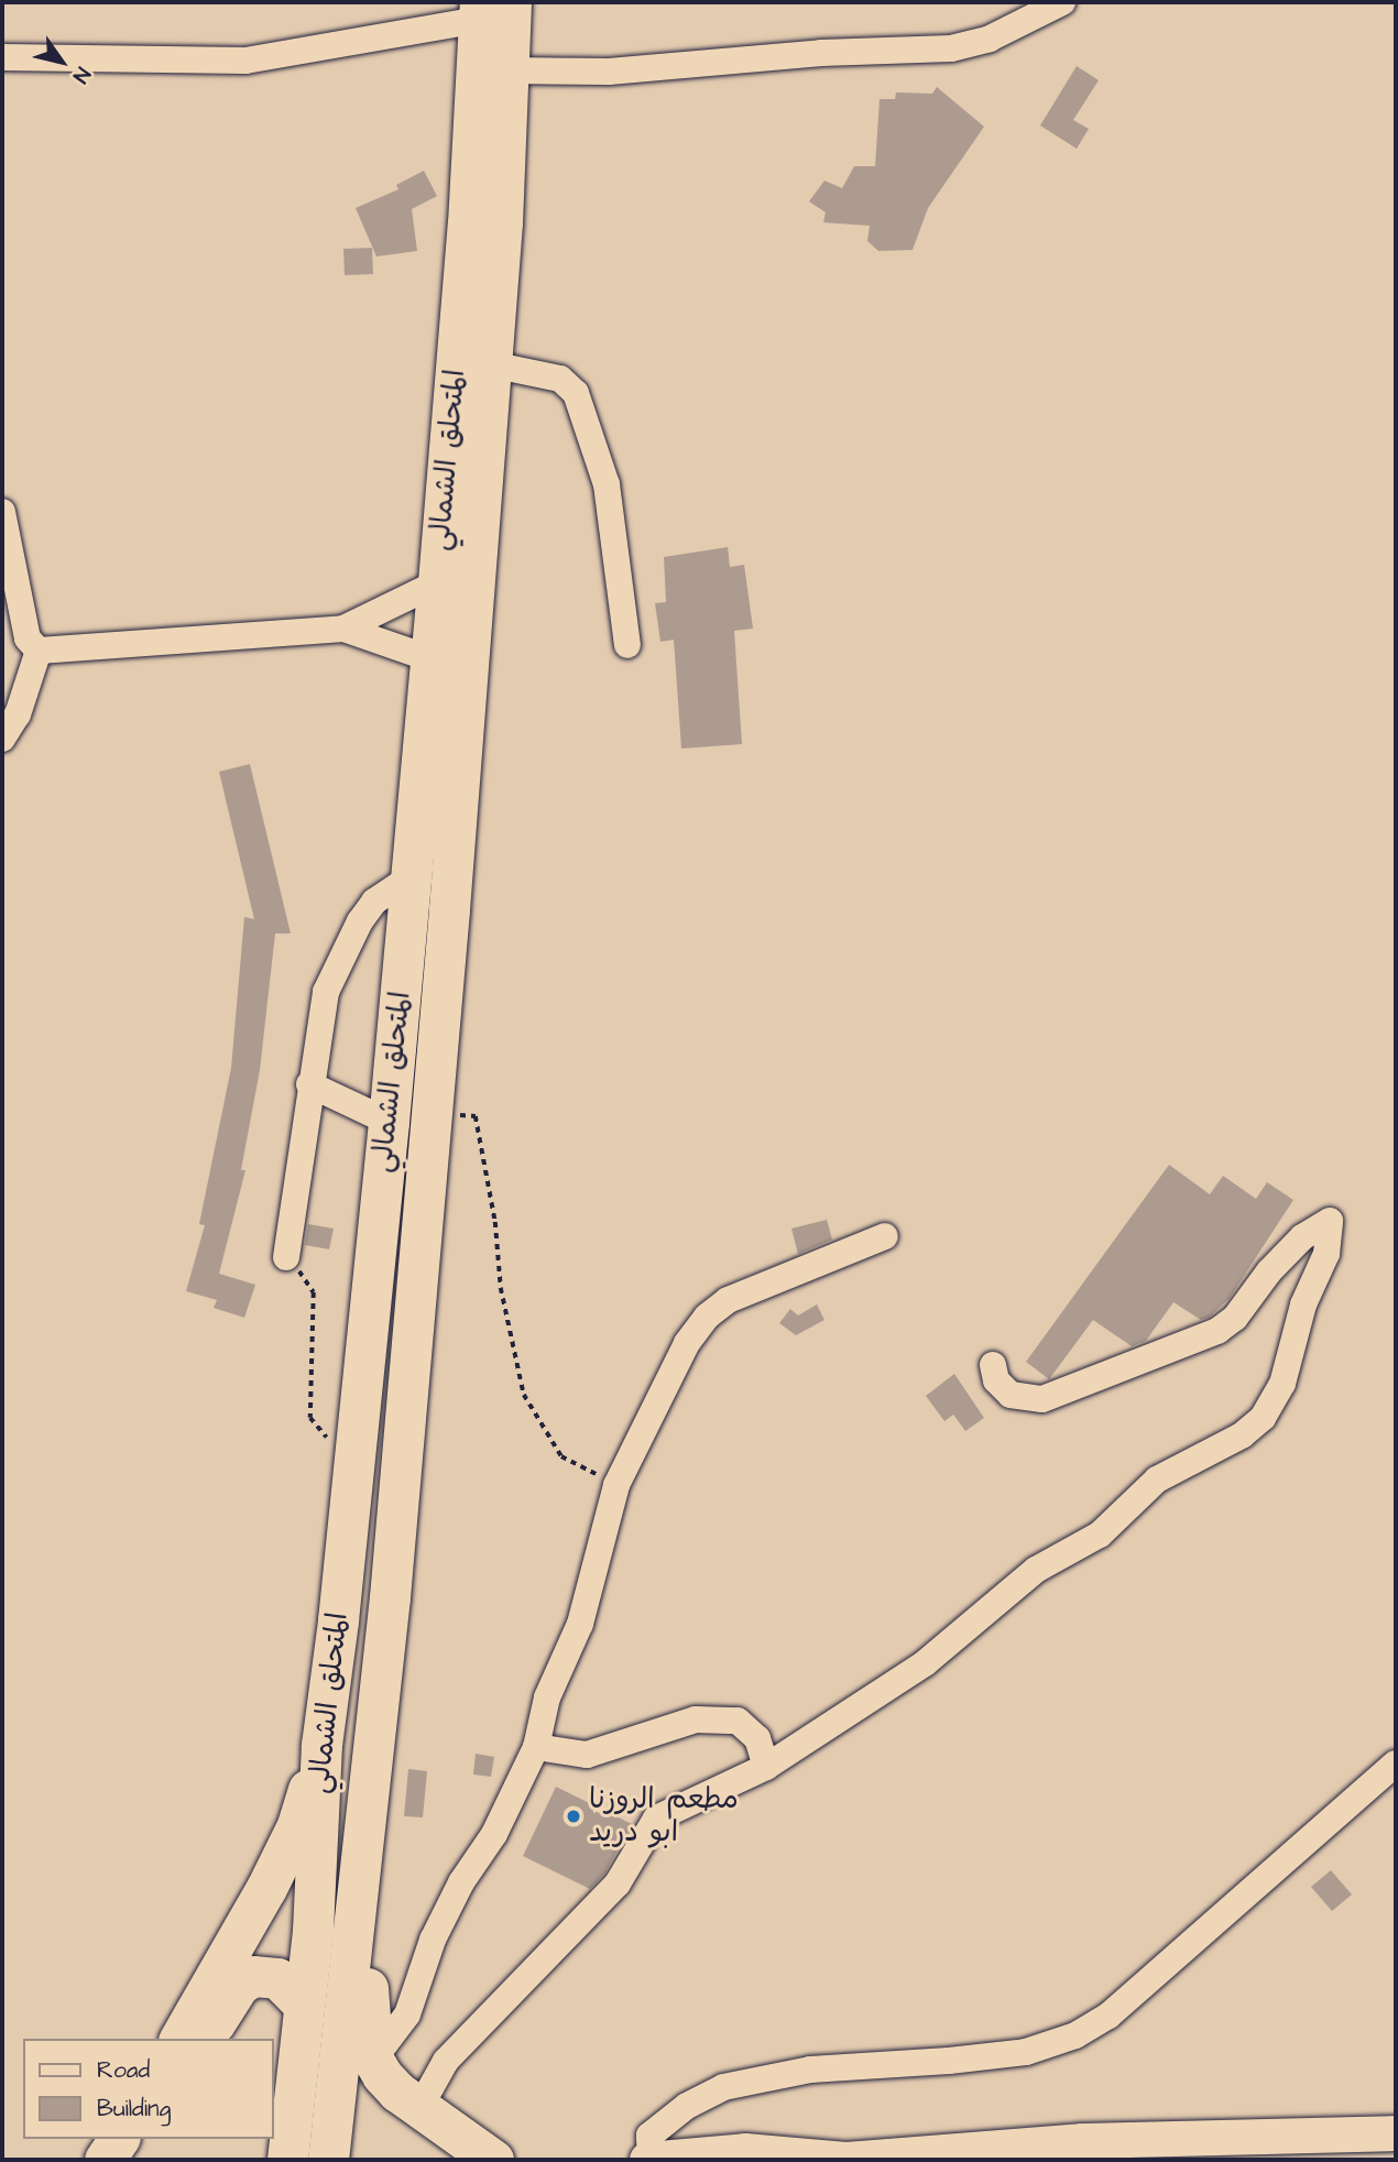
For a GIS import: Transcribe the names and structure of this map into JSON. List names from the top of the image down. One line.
{"streets":{"highway":["المتحلق الشمالي"]},"places":["مطعم الروزنا ابو دريد"],"legend":["Road","Building"],"north":"bottom right"}
